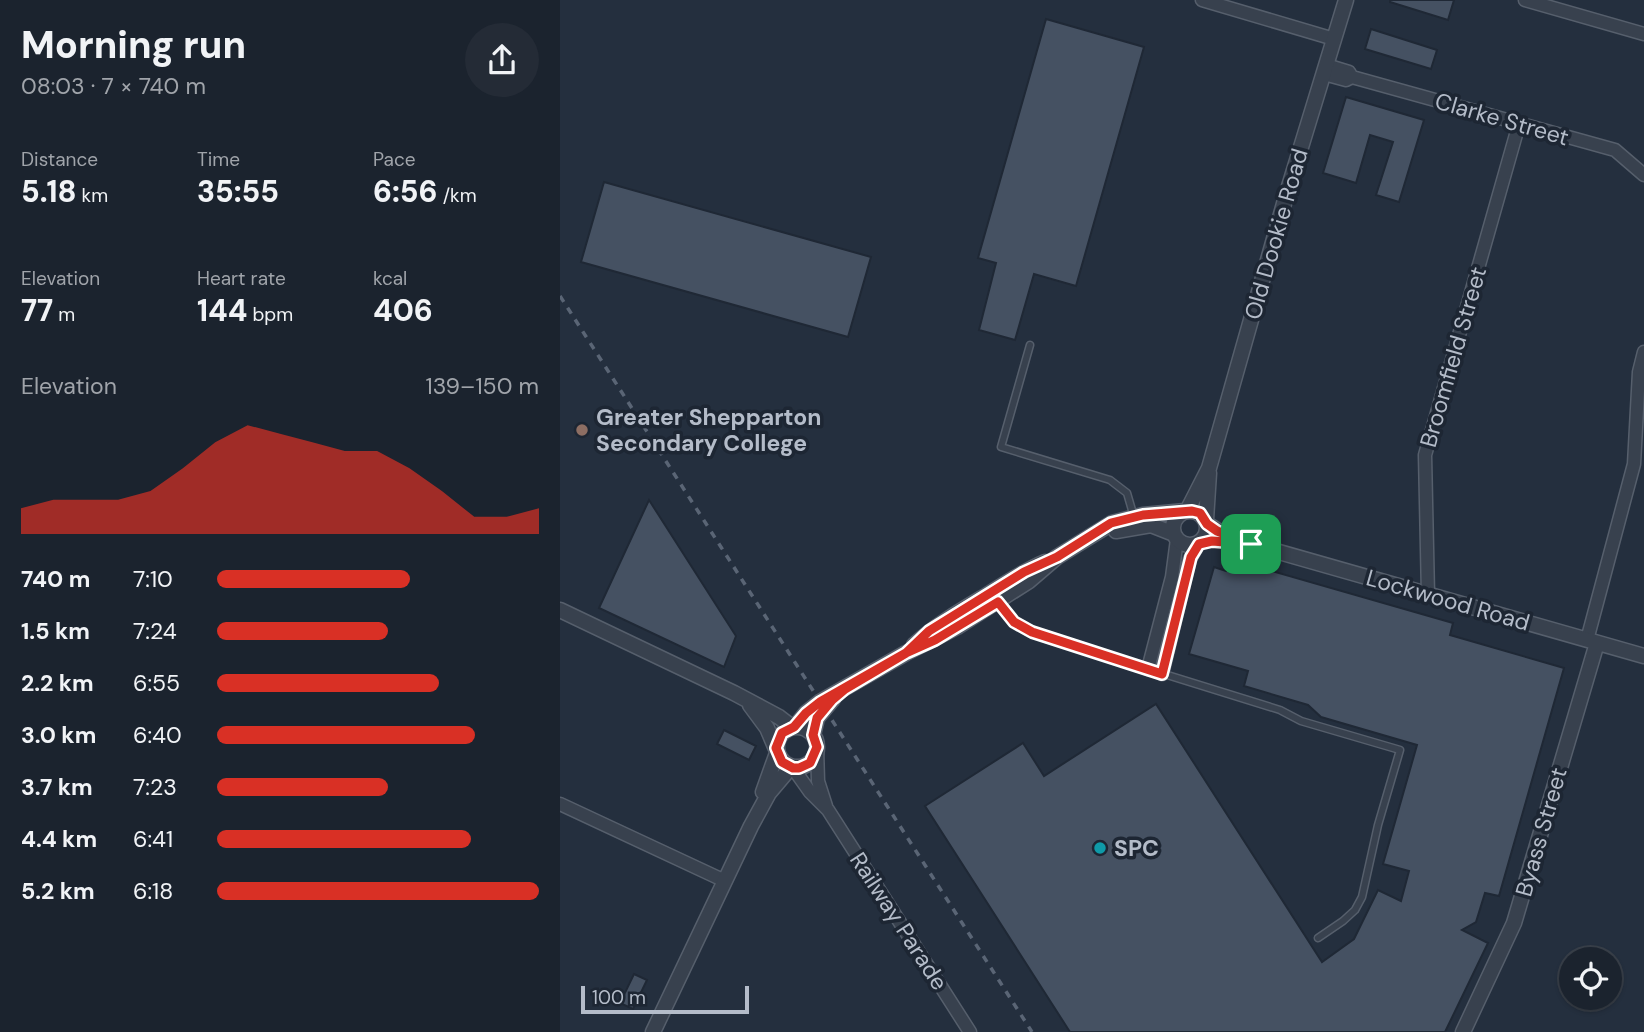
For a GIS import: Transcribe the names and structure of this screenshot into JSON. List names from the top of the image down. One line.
{"streets":{"street":["Clarke Street","Old Dookie Road","Broomfield Street","Lockwood Road","Byass Street","Railway Parade"]},"crossings":[["Clarke Street","Old Dookie Road"],["Clarke Street","Broomfield Street"],["Old Dookie Road","Lockwood Road"],["Broomfield Street","Lockwood Road"],["Lockwood Road","Byass Street"]],"places":["Greater Shepparton Secondary College","SPC"],"scale_bar":"100 m","page":{"heading":["Morning run","08:03 · 7 × 740 m"],"stats":[["Distance","5.18 km"],["Time","35:55"],["Pace","6:56 /km"],["Elevation","77 m"],["Heart rate","144 bpm"],["kcal","406"]],"chart":["Elevation","139–150 m"],"list":[{"name":"740 m","note":"7:10"},{"name":"1.5 km","note":"7:24"},{"name":"2.2 km","note":"6:55"},{"name":"3.0 km","note":"6:40"},{"name":"3.7 km","note":"7:23"},{"name":"4.4 km","note":"6:41"},{"name":"5.2 km","note":"6:18"}],"scale":"100 m"}}
